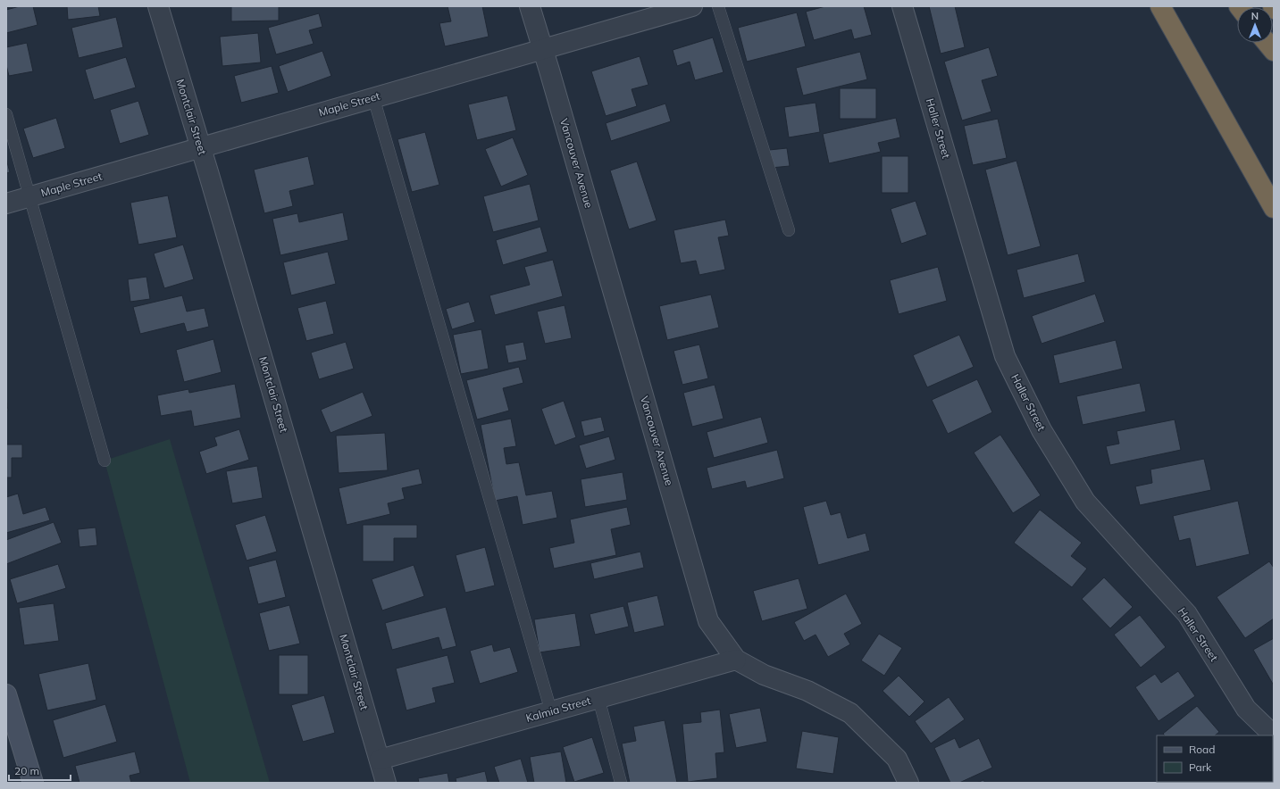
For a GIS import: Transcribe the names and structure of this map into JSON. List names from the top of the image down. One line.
{"streets":{"street":["Maple Street","Montclair Street","Haller Street","Vancouver Avenue","Kalmia Street"]},"crossings":[["Maple Street","Montclair Street"],["Maple Street","Vancouver Avenue"],["Montclair Street","Kalmia Street"],["Vancouver Avenue","Kalmia Street"]],"legend":["Road","Park"],"scale_bar":"20 m","north":"top"}
